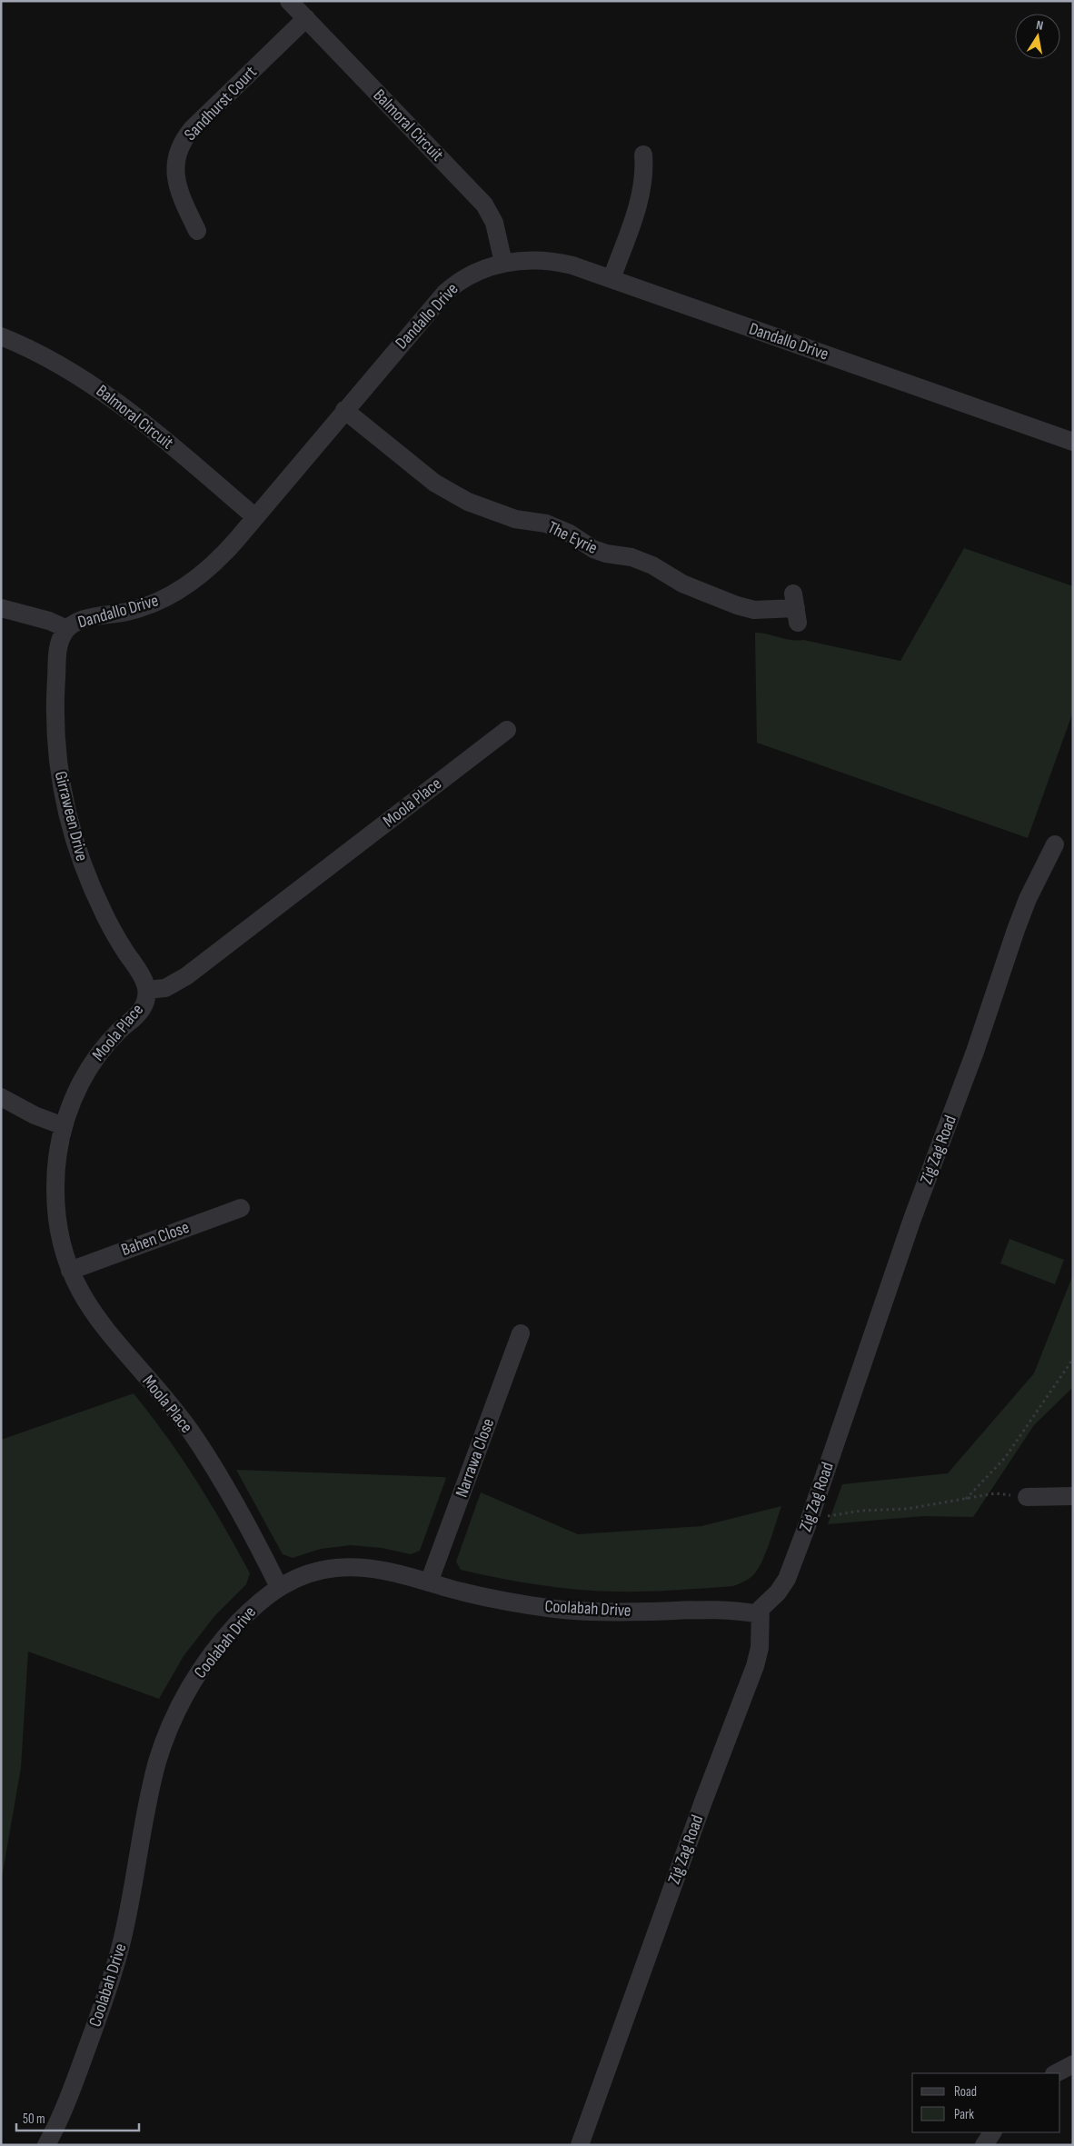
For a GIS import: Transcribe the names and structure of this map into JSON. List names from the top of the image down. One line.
{"streets":{"street":["Sandhurst Court","Balmoral Circuit","Dandallo Drive","The Eyrie","Moola Place","Girraween Drive","Zig Zag Road","Bahen Close","Narrawa Close","Coolabah Drive"]},"crossings":[["Sandhurst Court","Balmoral Circuit"],["Balmoral Circuit","Dandallo Drive"],["Dandallo Drive","The Eyrie"],["Dandallo Drive","Girraween Drive"],["Moola Place","Girraween Drive"],["Moola Place","Bahen Close"],["Moola Place","Coolabah Drive"],["Zig Zag Road","Coolabah Drive"],["Narrawa Close","Coolabah Drive"]],"legend":["Road","Park"],"scale_bar":"50 m","north":"top"}
